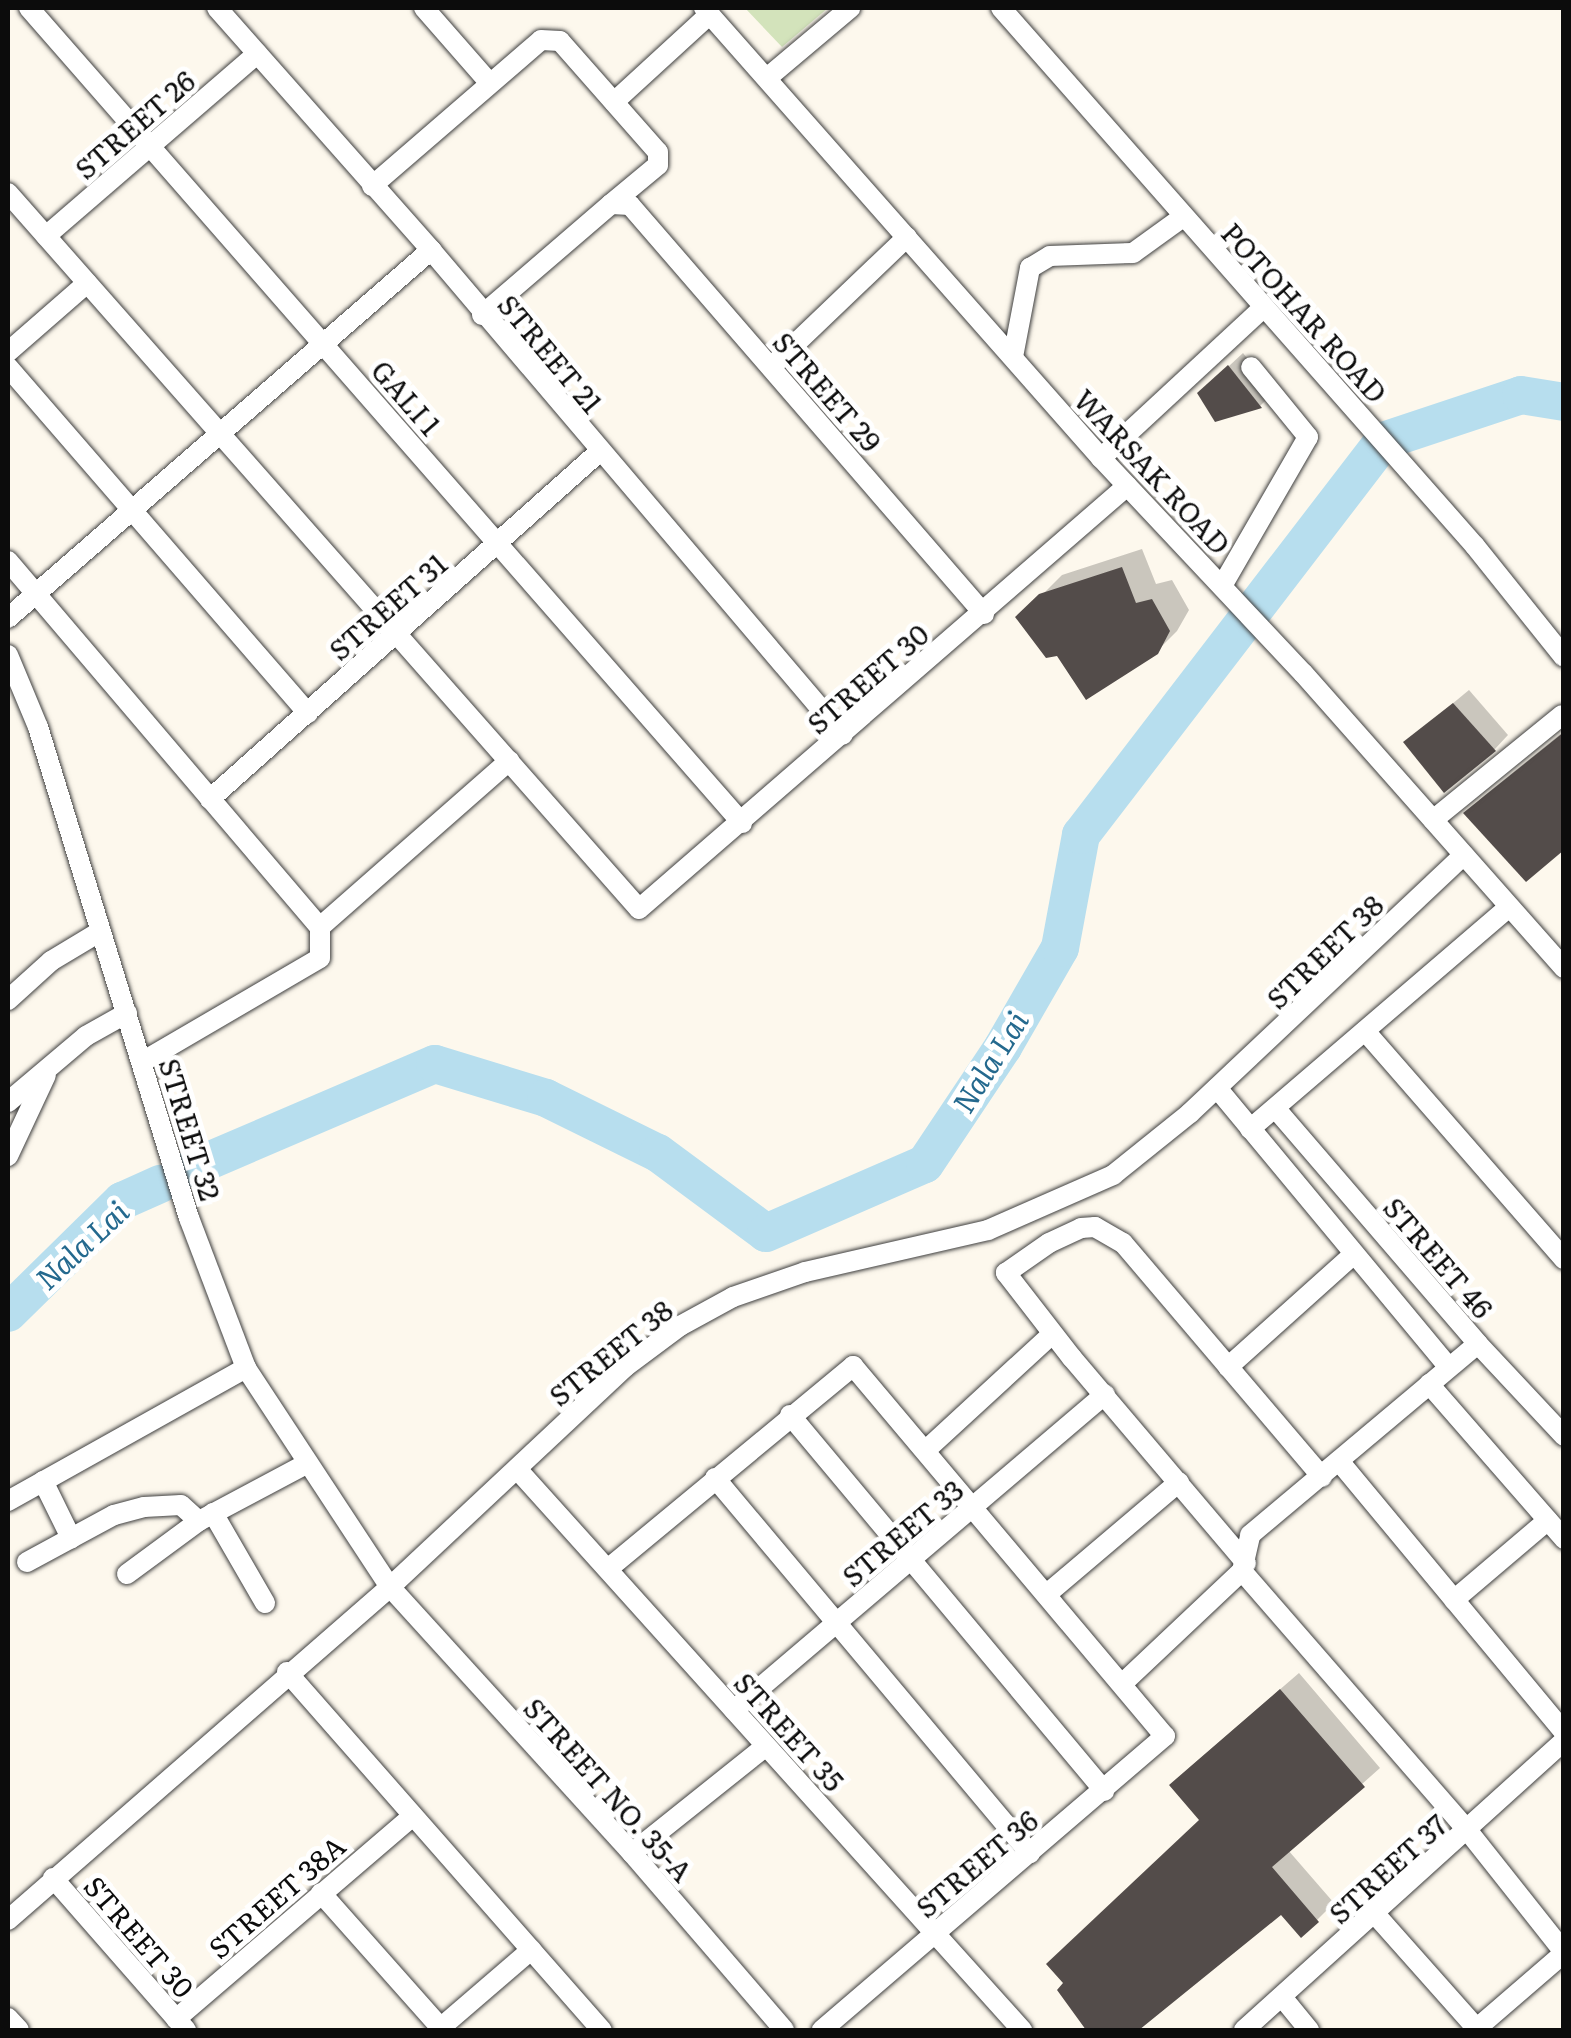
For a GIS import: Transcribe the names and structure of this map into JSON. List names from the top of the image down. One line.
{"streets":{"street":["STREET 26","POTOHAR ROAD","STREET 21","STREET 29","GALI 1","WARSAK ROAD","STREET 31","STREET 30","STREET 38","STREET 32","STREET 46","STREET 33","STREET 35","STREET NO. 35-A","STREET 36","STREET 37","STREET 38A"]},"crossings":[["STREET 26","STREET 21"],["STREET 26","GALI 1"],["STREET 21","STREET 31"],["STREET 21","STREET 30"],["STREET 29","STREET 30"],["GALI 1","STREET 31"],["GALI 1","STREET 30"],["WARSAK ROAD","STREET 30"],["WARSAK ROAD","STREET 38"],["STREET 30","STREET 38"],["STREET 30","STREET 38A"],["STREET 38","STREET 32"],["STREET 38","STREET 35"],["STREET 38","STREET NO. 35-A"],["STREET 32","STREET NO. 35-A"],["STREET 33","STREET 35"],["STREET 35","STREET 36"]],"water":["Nala Lai"]}
